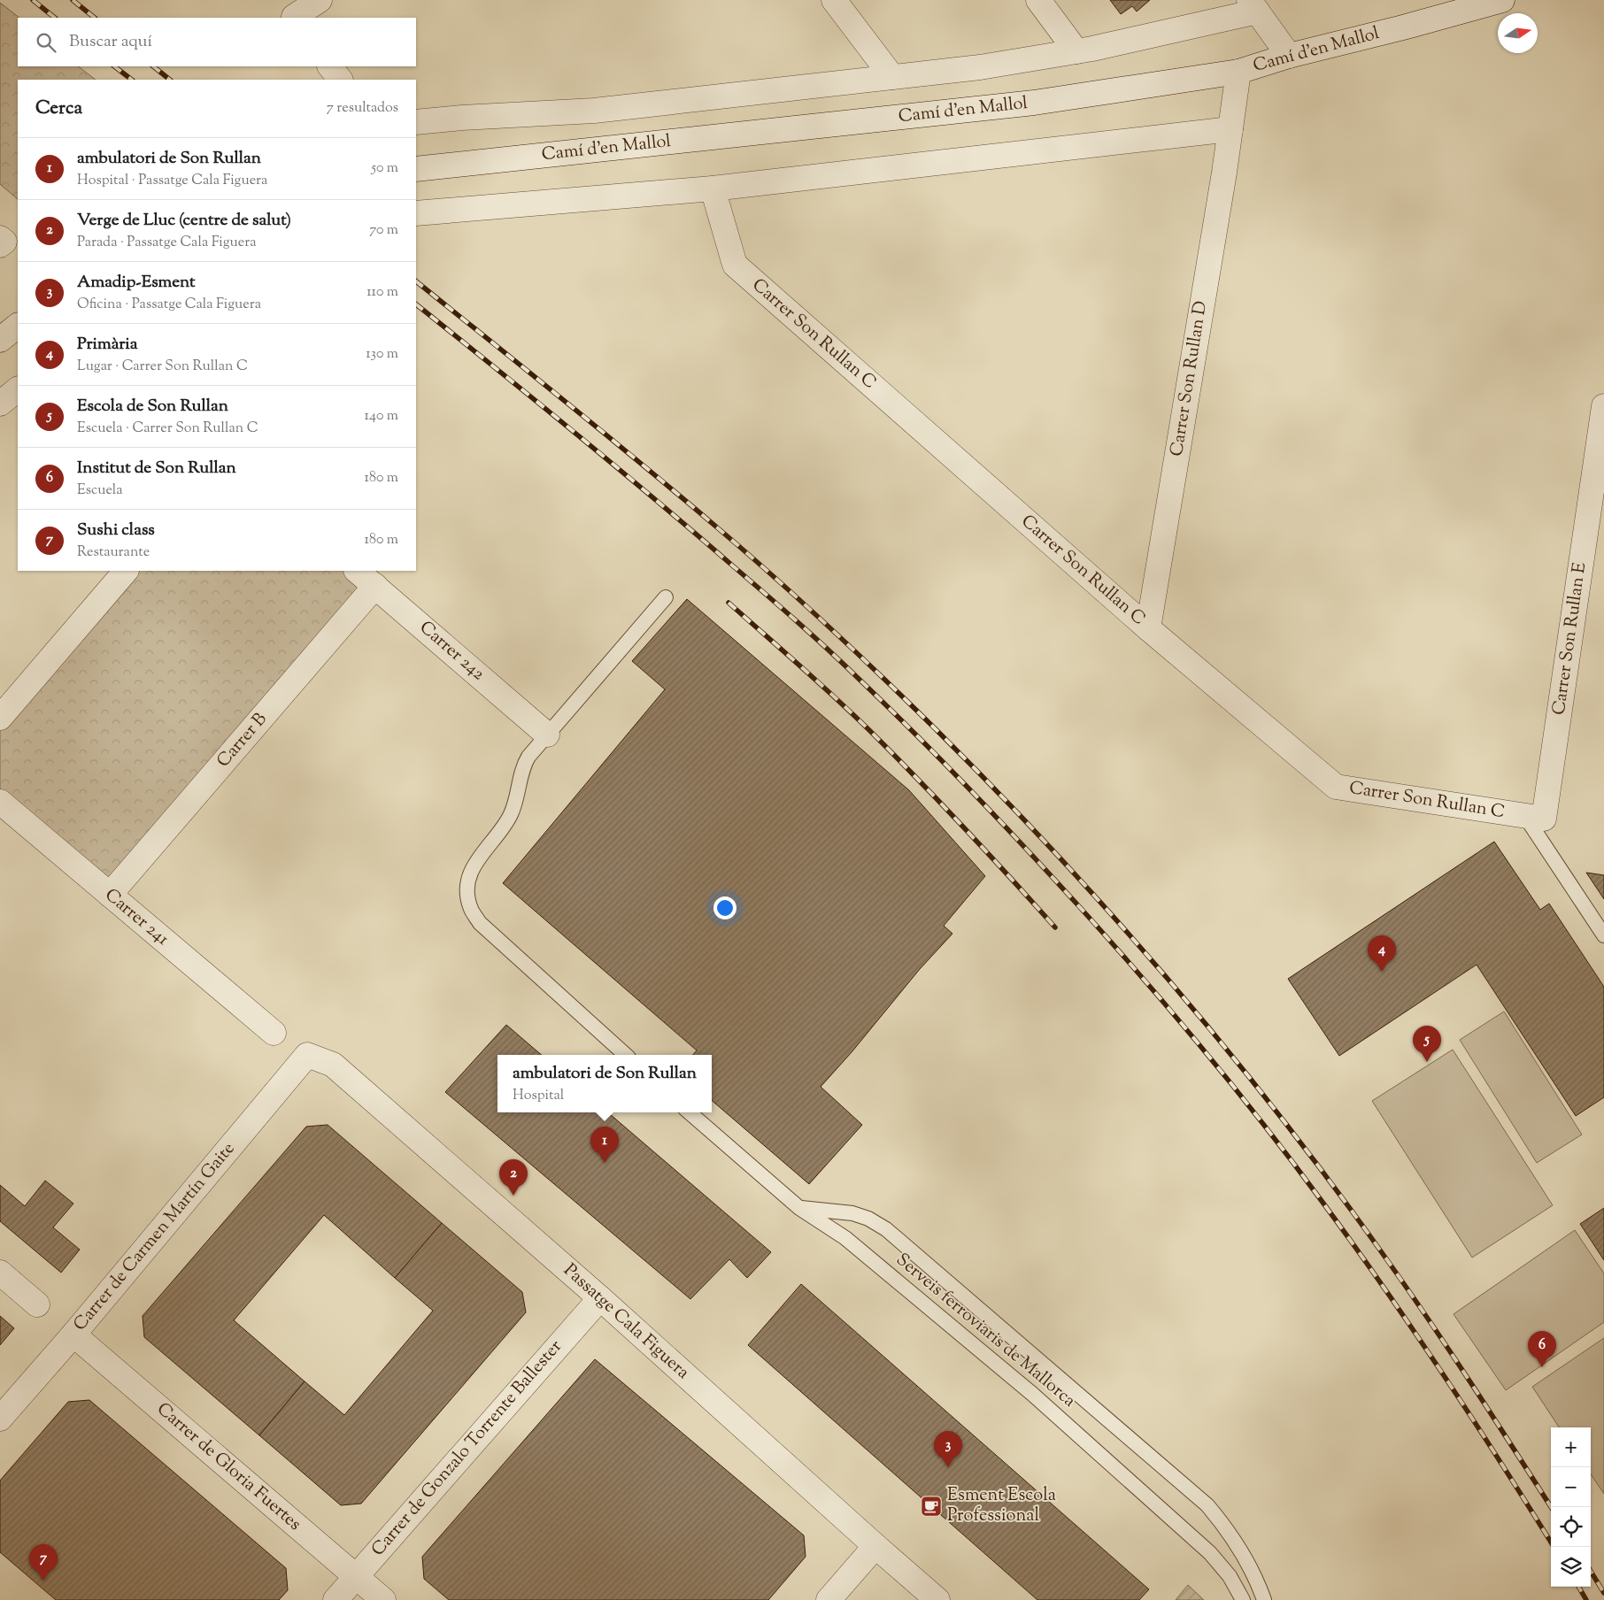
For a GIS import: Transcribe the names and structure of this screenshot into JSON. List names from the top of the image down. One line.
{"streets":{"street":["Camí d'en Mallol","Carrer Son Rullan C","Carrer Son Rullan D","Carrer Son Rullan E","Carrer 242","Carrer B","Carrer 241","Carrer de Carmen Martín Gaite","Passatge Cala Figuera","Carrer de Gonzalo Torrente Ballester","Carrer de Gloria Fuertes"],"lane":["Serveis ferroviaris de Mallorca"]},"crossings":[["Camí d'en Mallol","Carrer Son Rullan D"],["Carrer Son Rullan C","Carrer Son Rullan D"],["Carrer Son Rullan C","Carrer Son Rullan E"],["Carrer 242","Carrer B"],["Carrer B","Carrer 241"],["Carrer de Carmen Martín Gaite","Passatge Cala Figuera"],["Carrer de Carmen Martín Gaite","Carrer de Gloria Fuertes"],["Passatge Cala Figuera","Carrer de Gonzalo Torrente Ballester"],["Carrer de Gonzalo Torrente Ballester","Carrer de Gloria Fuertes"]],"places":{"cafe":["Esment Escola Professional"]},"north":"right","page":{"search":"Buscar aquí","heading":["Cerca","7 resultados"],"list":[{"mark":"1","name":"ambulatori de Son Rullan","note":"Hospital · Passatge Cala Figuera","value":"50 m"},{"mark":"2","name":"Verge de Lluc (centre de salut)","note":"Parada · Passatge Cala Figuera","value":"70 m"},{"mark":"3","name":"Amadip-Esment","note":"Oficina · Passatge Cala Figuera","value":"110 m"},{"mark":"4","name":"Primària","note":"Lugar · Carrer Son Rullan C","value":"130 m"},{"mark":"5","name":"Escola de Son Rullan","note":"Escuela · Carrer Son Rullan C","value":"140 m"},{"mark":"6","name":"Institut de Son Rullan","note":"Escuela","value":"180 m"},{"mark":"7","name":"Sushi class","note":"Restaurante","value":"180 m"}],"pins":["4","5","1","2","6","3","7"],"popup":["ambulatori de Son Rullan","Hospital"],"map_buttons":["+","−"]}}
